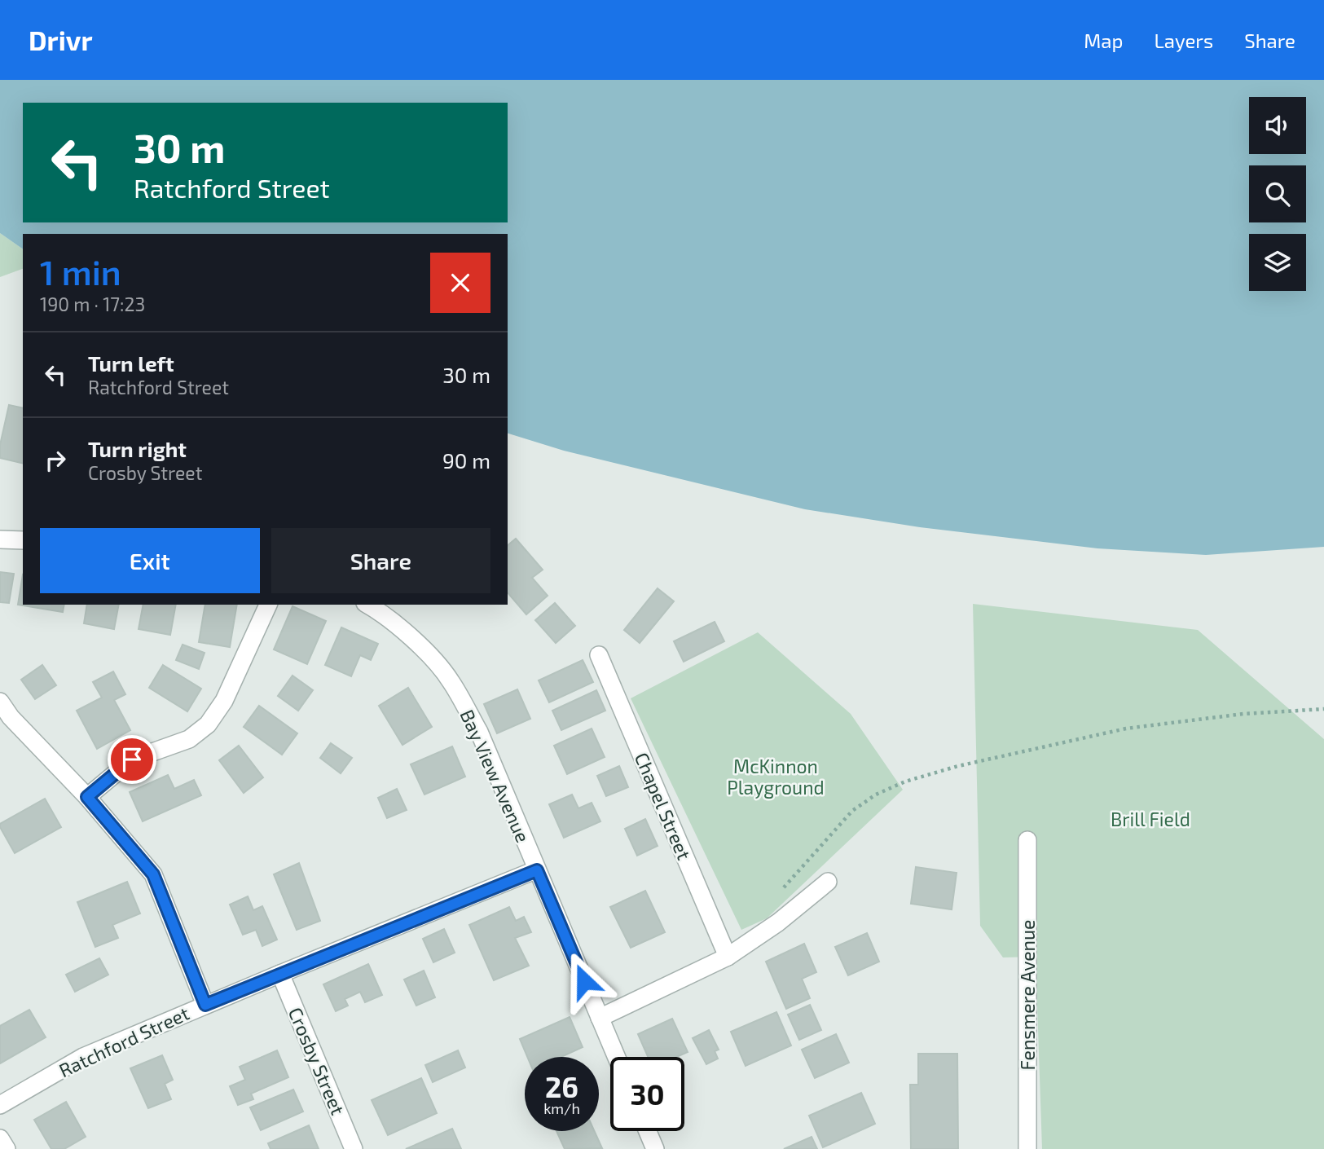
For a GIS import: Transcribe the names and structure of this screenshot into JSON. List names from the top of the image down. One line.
{"streets":{"street":["Bay View Avenue","Chapel Street","Fensmere Avenue","Ratchford Street","Crosby Street"]},"crossings":[["Bay View Avenue","Ratchford Street"],["Ratchford Street","Crosby Street"]],"parks":["McKinnon Playground","Brill Field"],"page":{"header":"Drivr","nav":["Map","Layers","Share"],"turn":["30 m","Ratchford Street"],"heading":["1 min","190 m · 17:23"],"list":[{"name":"Turn left","note":"Ratchford Street","value":"30 m"},{"name":"Turn right","note":"Crosby Street","value":"90 m"}],"buttons":["Exit","Share"],"speed":"26 km/h","limit":"30"}}
